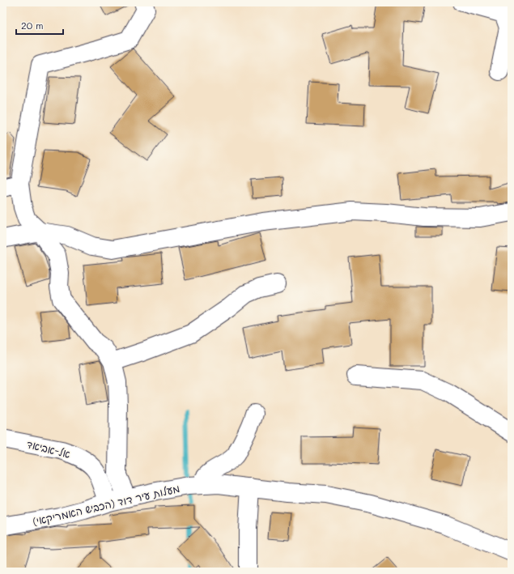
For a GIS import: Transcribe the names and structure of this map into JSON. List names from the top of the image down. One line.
{"streets":{"street":["אל-אביאד","מעלות עיר דוד (הכביש האמריקאי)"]},"crossings":[["אל-אביאד","מעלות עיר דוד (הכביש האמריקאי)"]],"scale_bar":"20 m"}
